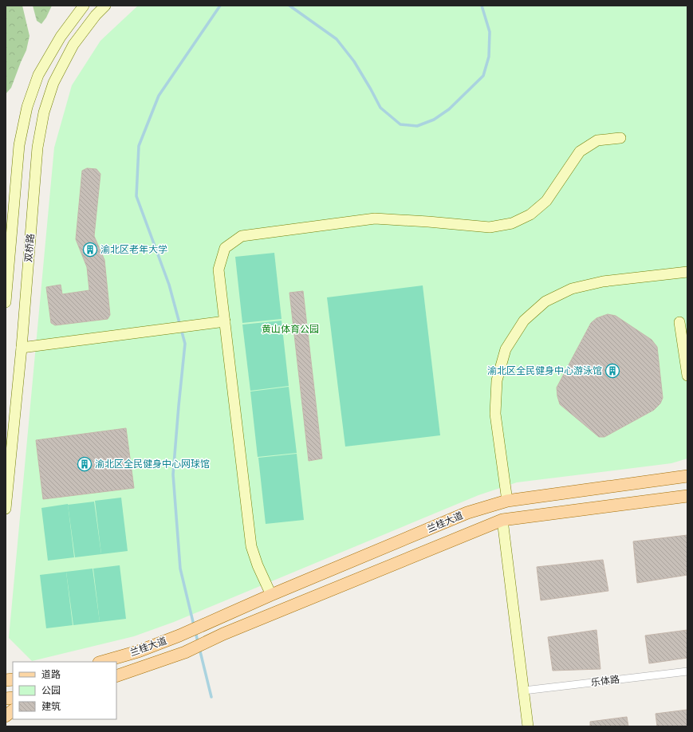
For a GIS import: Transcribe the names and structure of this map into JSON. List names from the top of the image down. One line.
{"streets":{"main road":["兰桂大道"],"street":["双桥路","乐体路"]},"parks":["黄山体育公园"],"places":{"building":["渝北区老年大学","渝北区全民健身中心游泳馆","渝北区全民健身中心网球馆"]},"legend":["道路","公园","建筑"]}
